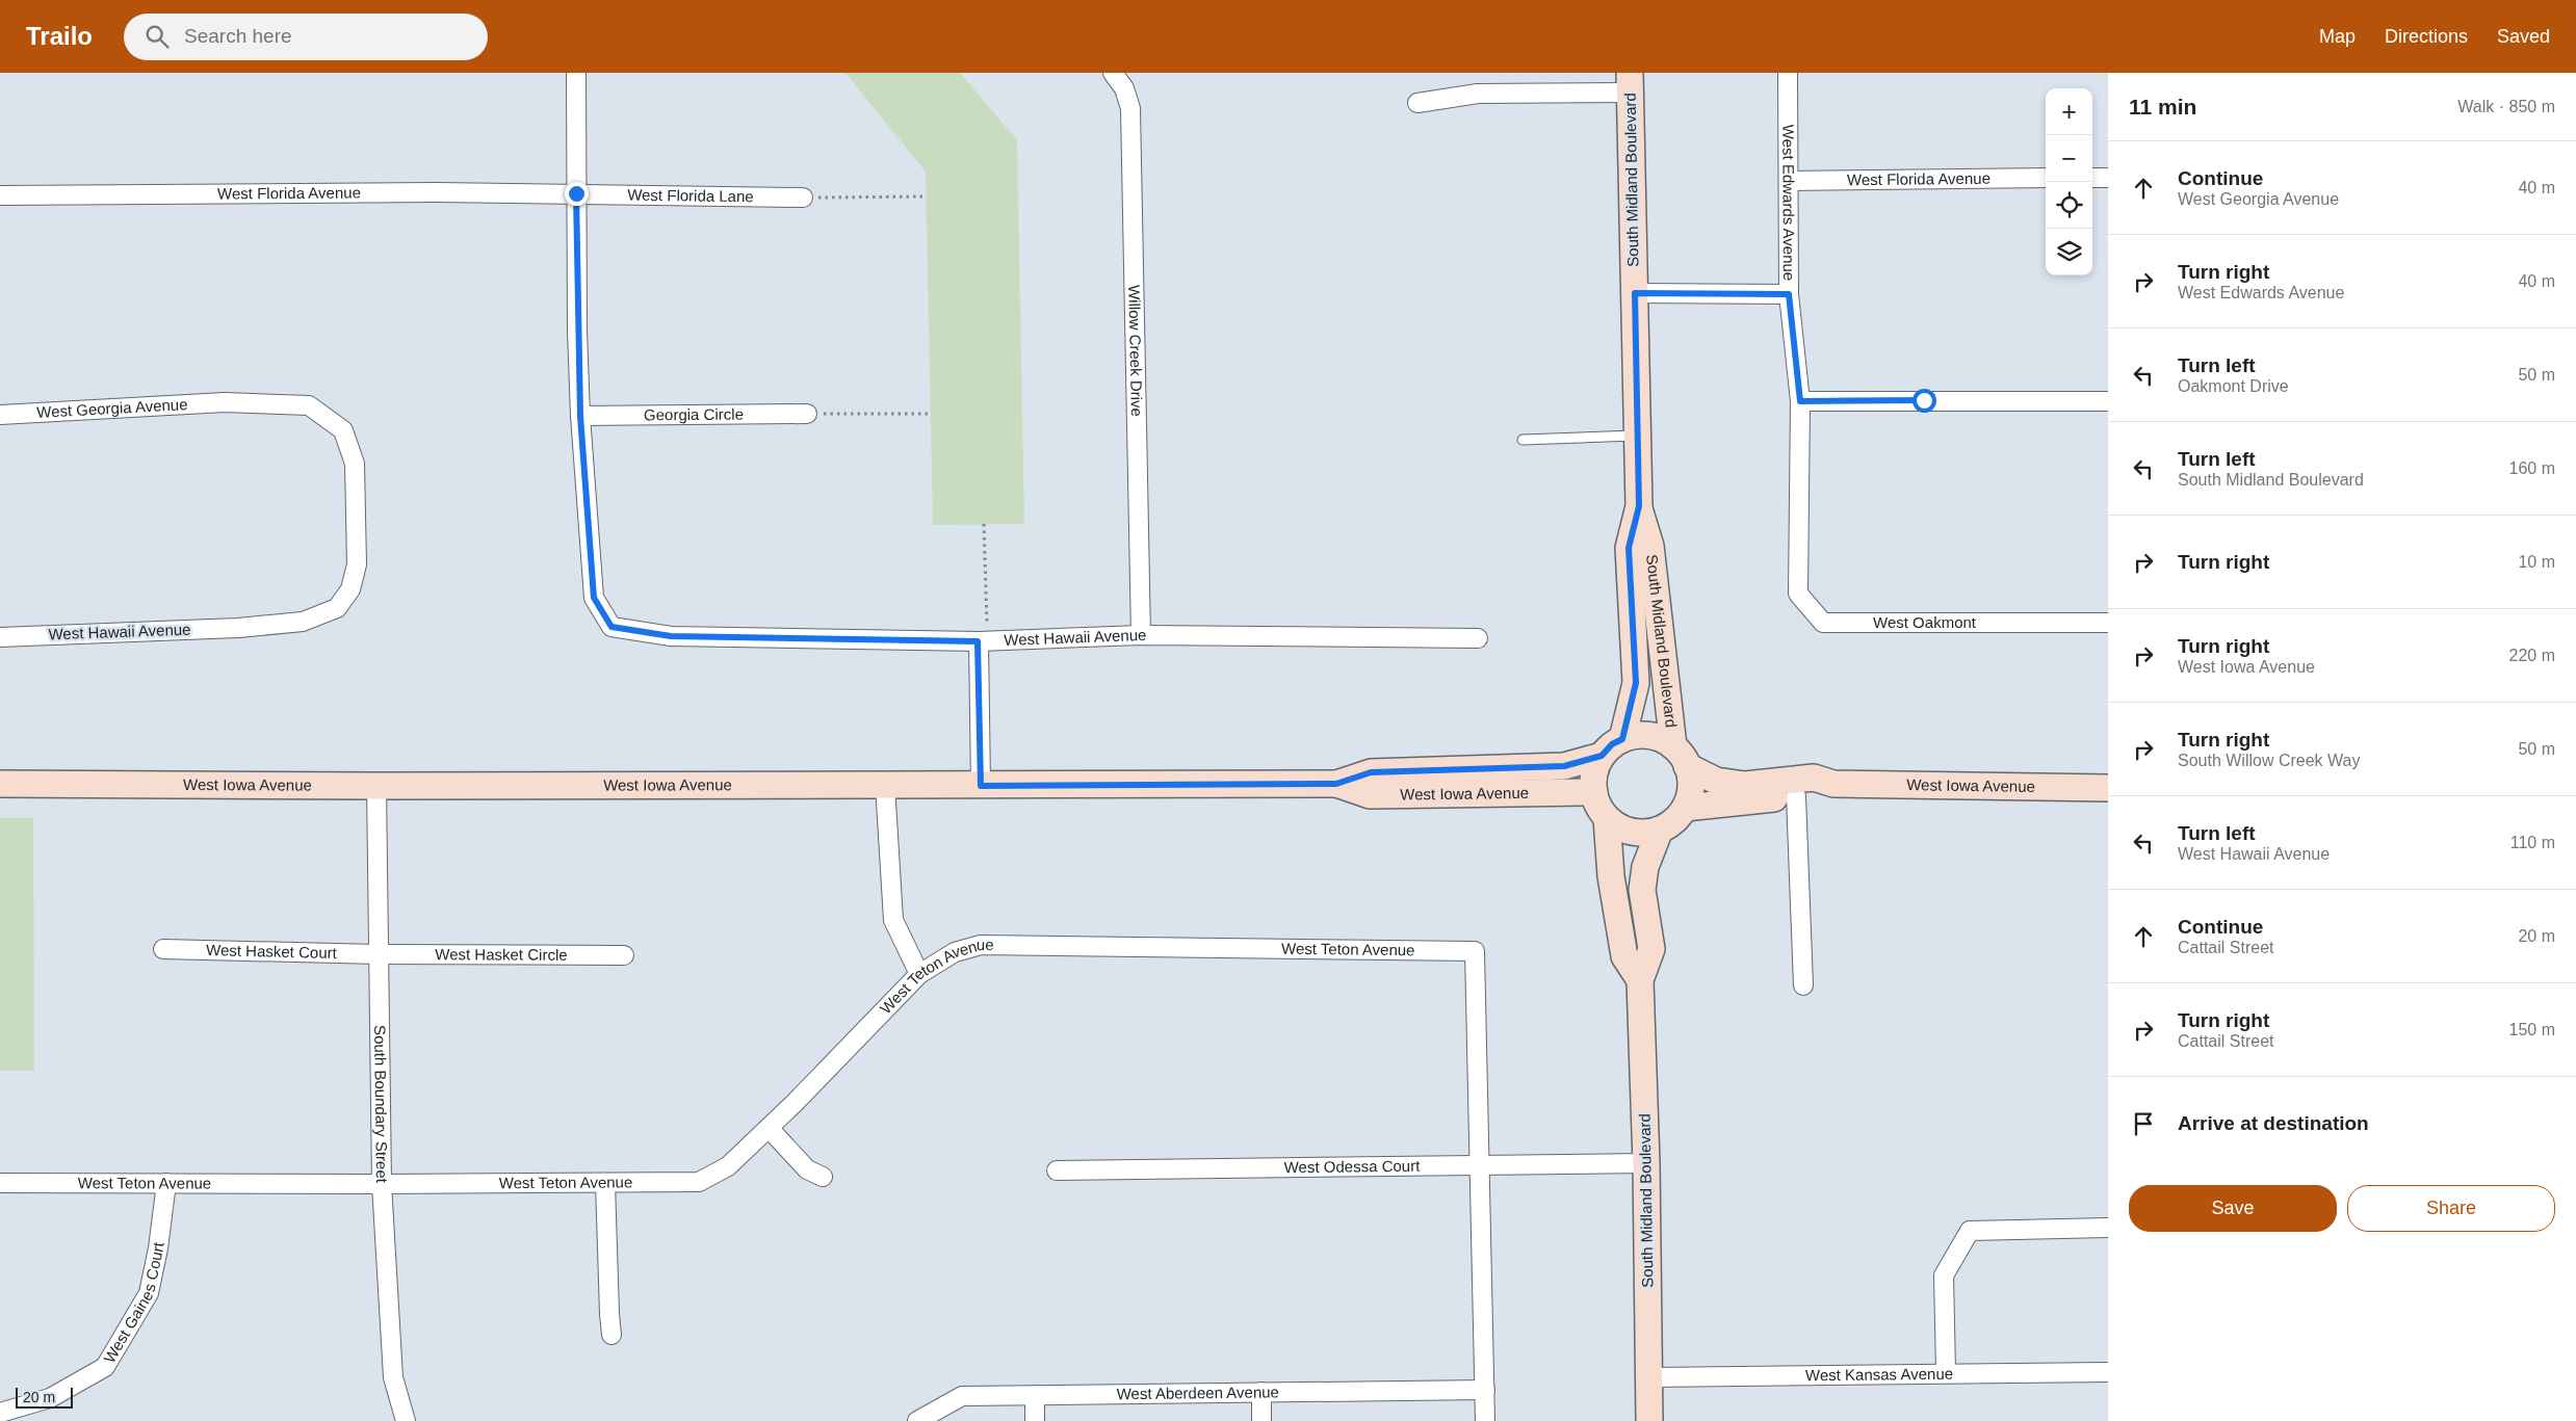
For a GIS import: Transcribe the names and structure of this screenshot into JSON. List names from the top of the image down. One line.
{"streets":{"street":["West Florida Avenue","South Midland Boulevard","West Florida Lane","West Edwards Avenue","Willow Creek Drive","West Georgia Avenue","Georgia Circle","West Oakmont","West Hawaii Avenue","West Iowa Avenue","West Teton Avenue","West Hasket Court","West Hasket Circle","South Boundary Street","West Odessa Court","West Gaines Court","West Kansas Avenue","West Aberdeen Avenue"]},"crossings":[["West Florida Avenue","West Florida Lane"],["West Florida Avenue","West Edwards Avenue"],["West Florida Avenue","West Hawaii Avenue"],["South Midland Boulevard","West Iowa Avenue"],["South Midland Boulevard","West Odessa Court"],["South Midland Boulevard","West Kansas Avenue"],["West Florida Lane","West Hawaii Avenue"],["West Edwards Avenue","West Oakmont"],["Willow Creek Drive","West Hawaii Avenue"],["West Georgia Avenue","West Hawaii Avenue"],["Georgia Circle","West Hawaii Avenue"],["West Iowa Avenue","South Boundary Street"],["West Teton Avenue","South Boundary Street"],["West Teton Avenue","West Odessa Court"],["West Teton Avenue","West Gaines Court"],["West Teton Avenue","West Aberdeen Avenue"],["West Hasket Court","West Hasket Circle"],["West Hasket Court","South Boundary Street"],["West Hasket Circle","South Boundary Street"]],"scale_bar":"20 m","page":{"header":"Trailo","search":"Search here","nav":["Map","Directions","Saved"],"heading":["11 min","Walk · 850 m"],"map_buttons":["+","−"],"list":[["Continue","West Georgia Avenue","40 m"],["Turn right","West Edwards Avenue","40 m"],["Turn left","Oakmont Drive","50 m"],["Turn left","South Midland Boulevard","160 m"],["Turn right","10 m"],["Turn right","West Iowa Avenue","220 m"],["Turn right","South Willow Creek Way","50 m"],["Turn left","West Hawaii Avenue","110 m"],["Continue","Cattail Street","20 m"],["Turn right","Cattail Street","150 m"],"Arrive at destination"],"buttons":["Save","Share"],"scale":"20 m"}}
